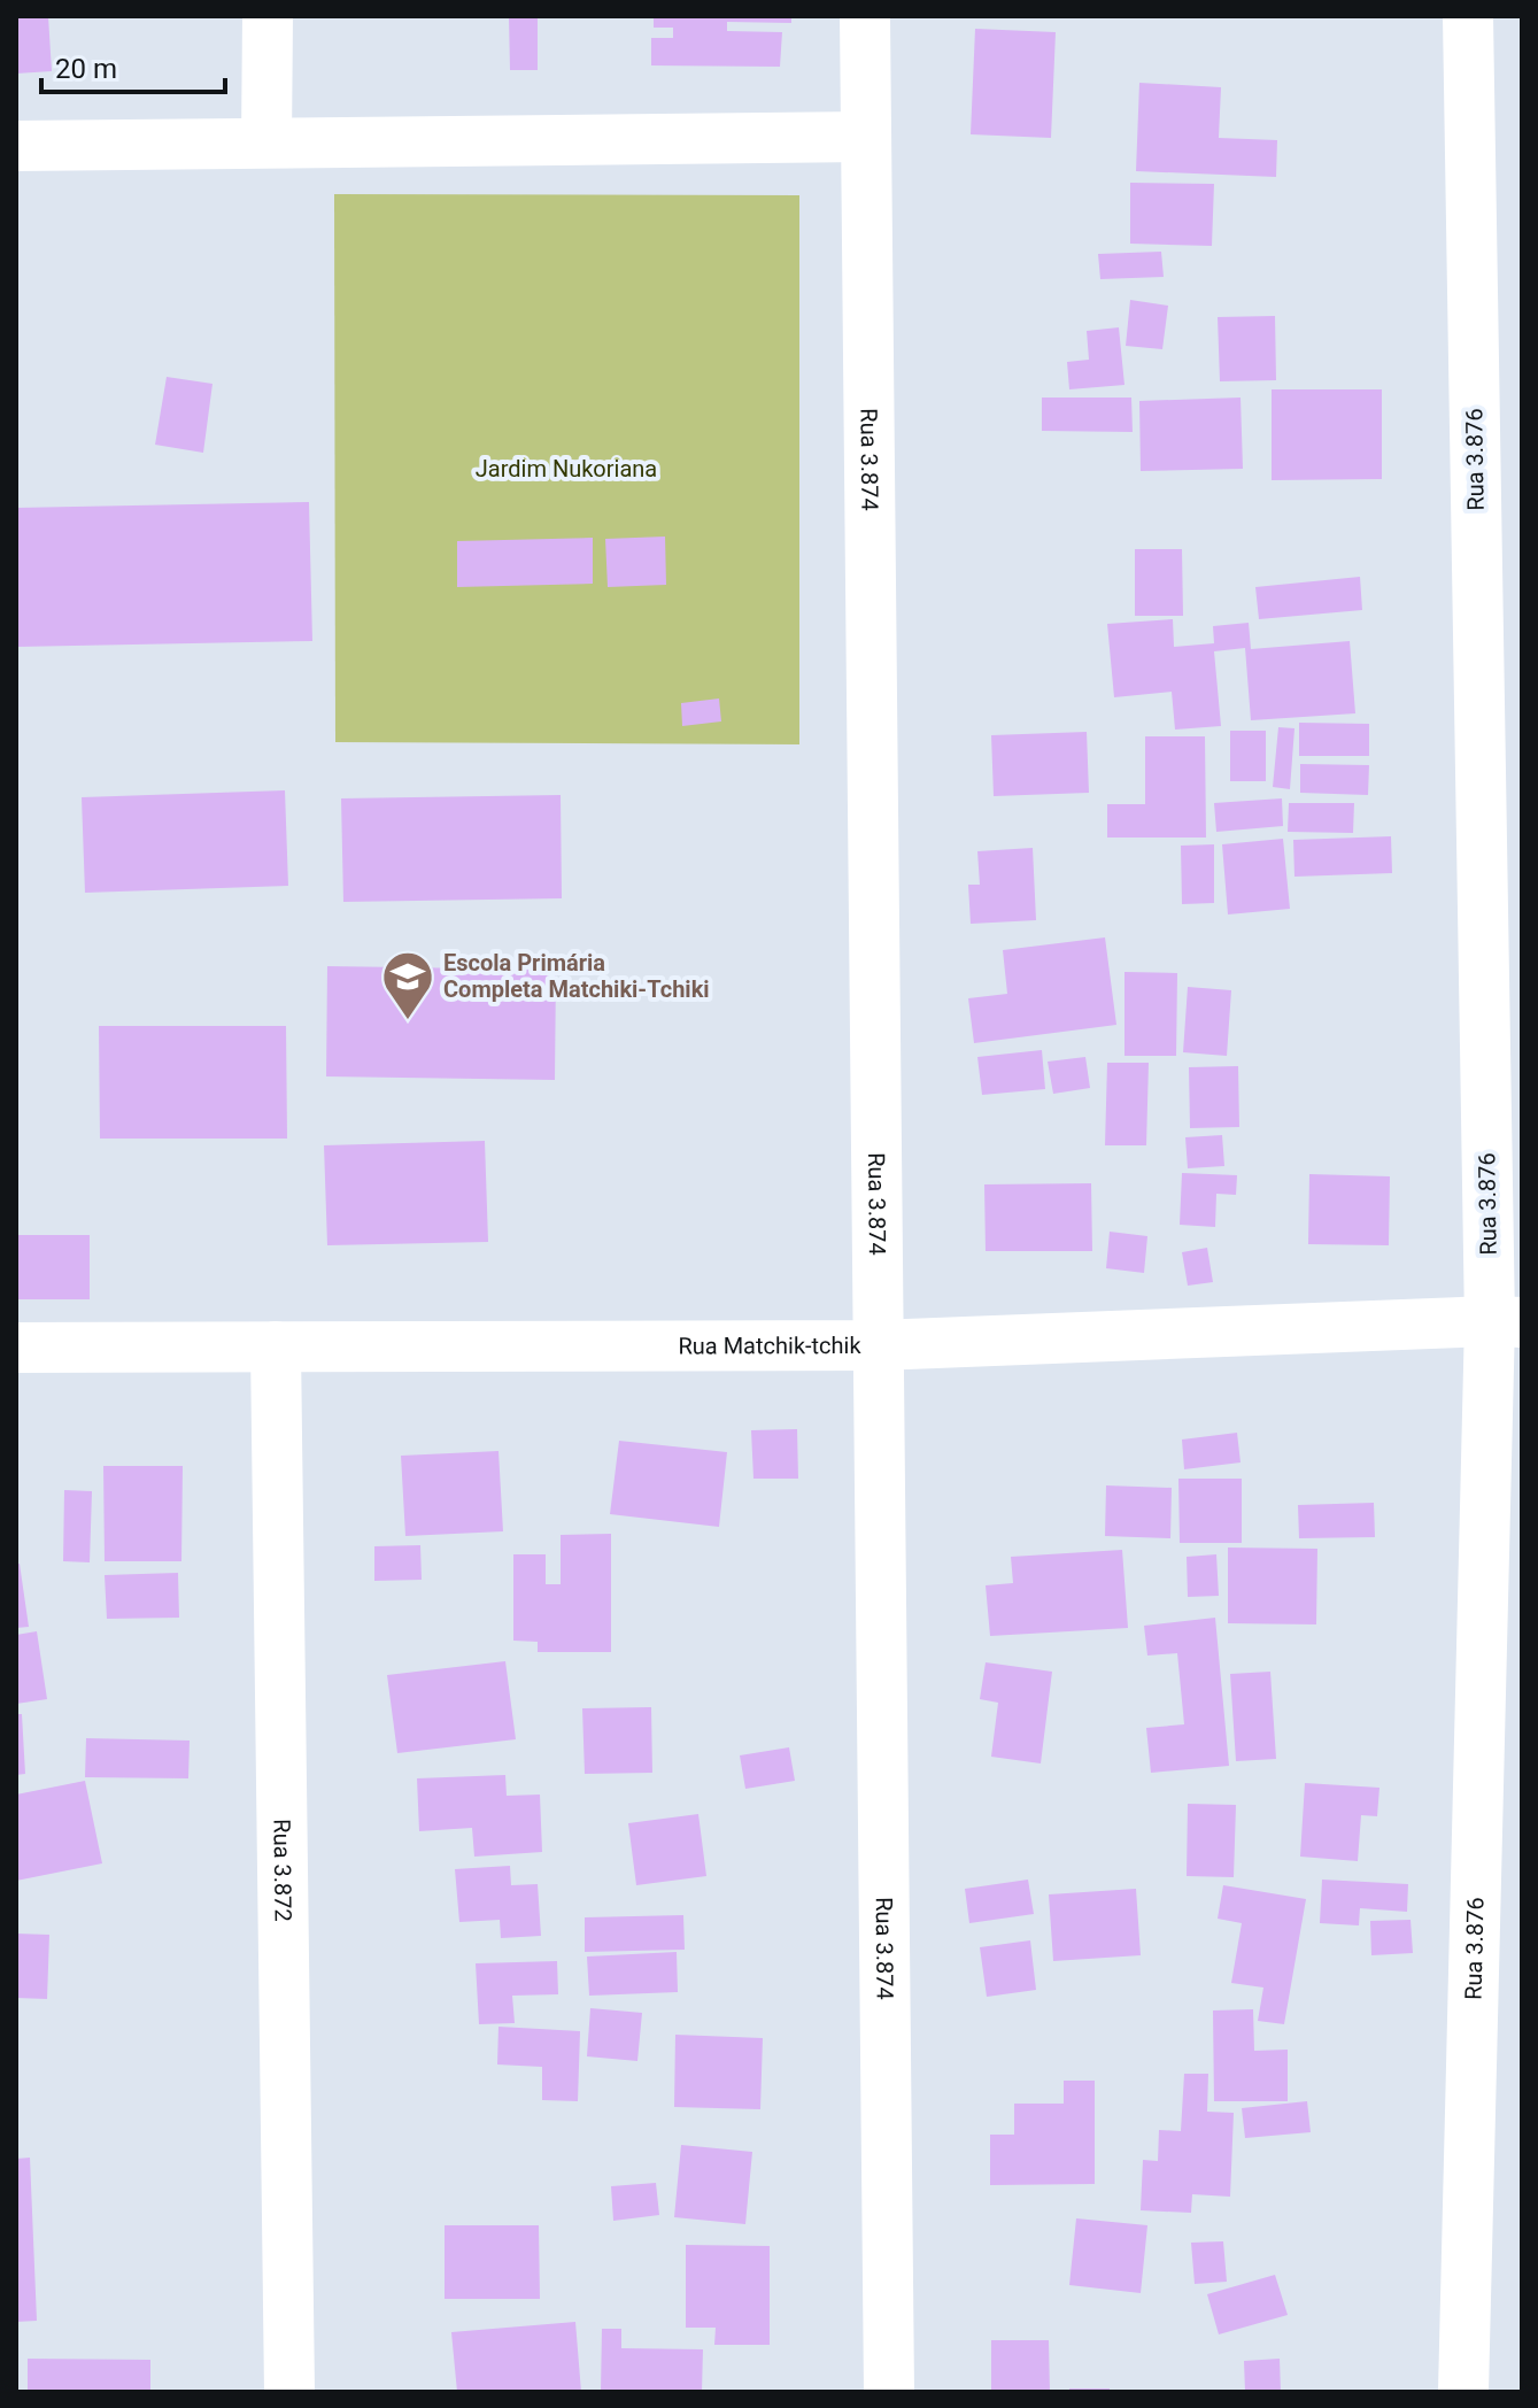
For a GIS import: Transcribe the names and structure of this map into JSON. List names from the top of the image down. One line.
{"streets":{"street":["Rua 3.874","Rua 3.876","Rua Matchik-tchik","Rua 3.872"]},"crossings":[["Rua 3.874","Rua Matchik-tchik"],["Rua 3.876","Rua Matchik-tchik"],["Rua Matchik-tchik","Rua 3.872"]],"parks":["Jardim Nukoriana"],"places":{"school or university":["Escola Primária Completa Matchiki-Tchiki"]},"scale_bar":"20 m"}
